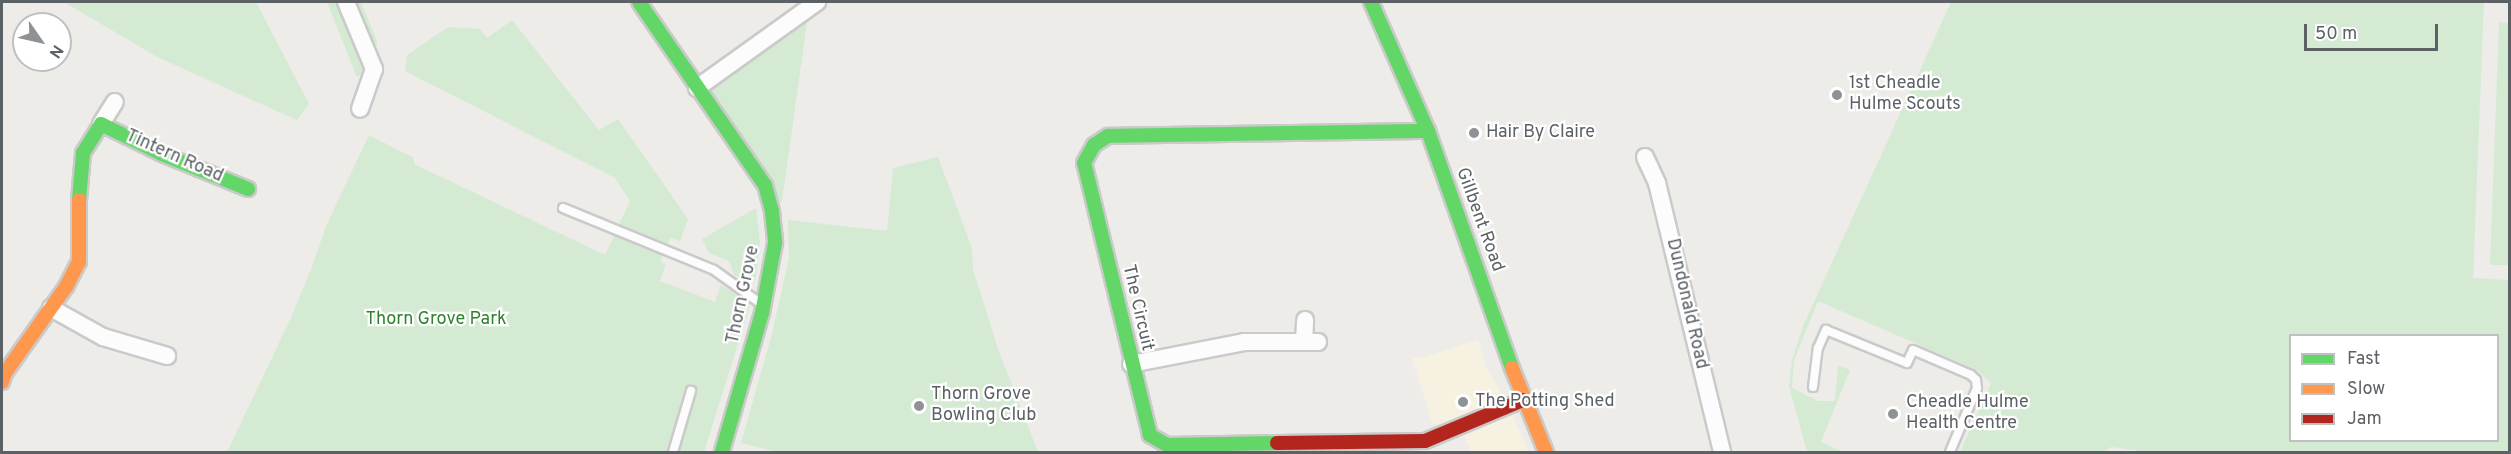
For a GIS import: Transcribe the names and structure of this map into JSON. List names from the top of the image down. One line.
{"streets":{"street":["Tintern Road","Gillbent Road","Thorn Grove","Dundonald Road","The Circuit"]},"crossings":[["Gillbent Road","The Circuit"]],"parks":["Thorn Grove Park"],"places":["1st Cheadle Hulme Scouts","Hair By Claire","The Potting Shed","Thorn Grove Bowling Club","Cheadle Hulme Health Centre"],"legend":["Fast","Slow","Jam"],"scale_bar":"50 m","north":"bottom right"}
